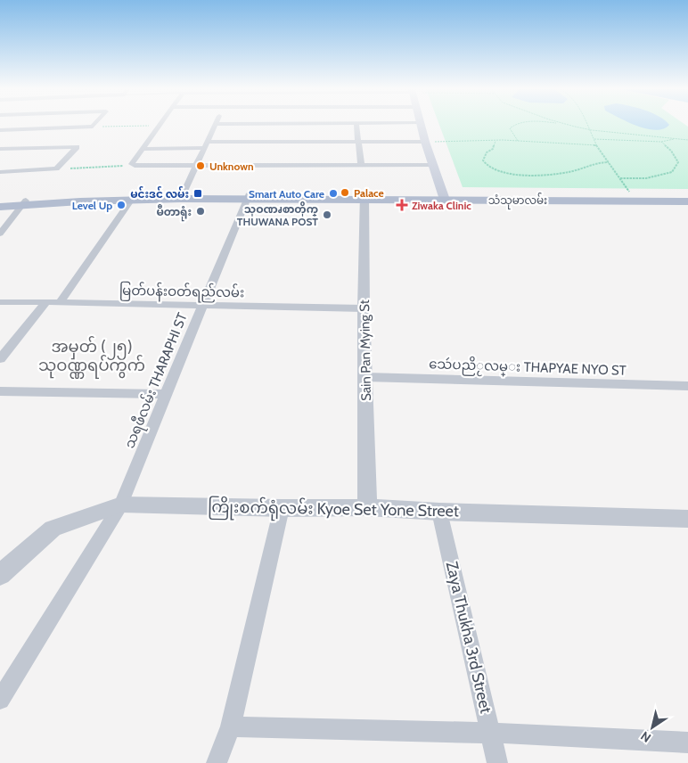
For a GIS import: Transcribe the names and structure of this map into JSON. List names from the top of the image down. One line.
{"streets":{"main road":["သံသုမာလမ်း"],"street":["မြတ်ပန်းဝတ်ရည်လမ်း","Sain Pan Mying St","သေဴပညိႂလမ္း THAPYAE NYO ST","သရဖီလမ်း THARAPHI ST","ကြိုးစက်ရုံလမ်း Kyoe Set Yone Street","Zaya Thukha 3rd Street"]},"crossings":[["သံသုမာလမ်း","Sain Pan Mying St"],["သံသုမာလမ်း","သရဖီလမ်း THARAPHI ST"],["မြတ်ပန်းဝတ်ရည်လမ်း","Sain Pan Mying St"],["မြတ်ပန်းဝတ်ရည်လမ်း","သရဖီလမ်း THARAPHI ST"],["Sain Pan Mying St","သေဴပညိႂလမ္း THAPYAE NYO ST"],["Sain Pan Mying St","ကြိုးစက်ရုံလမ်း Kyoe Set Yone Street"],["သရဖီလမ်း THARAPHI ST","ကြိုးစက်ရုံလမ်း Kyoe Set Yone Street"],["ကြိုးစက်ရုံလမ်း Kyoe Set Yone Street","Zaya Thukha 3rd Street"]],"districts":["အမှတ် (၂၅) သုဝဏ္ဏရပ်ကွက်"],"places":{"other":["Unknown","Palace","Smart Auto Care","Level Up","မီတာရုံး","သုဝဏၧစာတိုက္ THUWANA POST"],"transit":["မင်းဒင် လမ်း"],"health":["Ziwaka Clinic"]},"north":"bottom left"}
